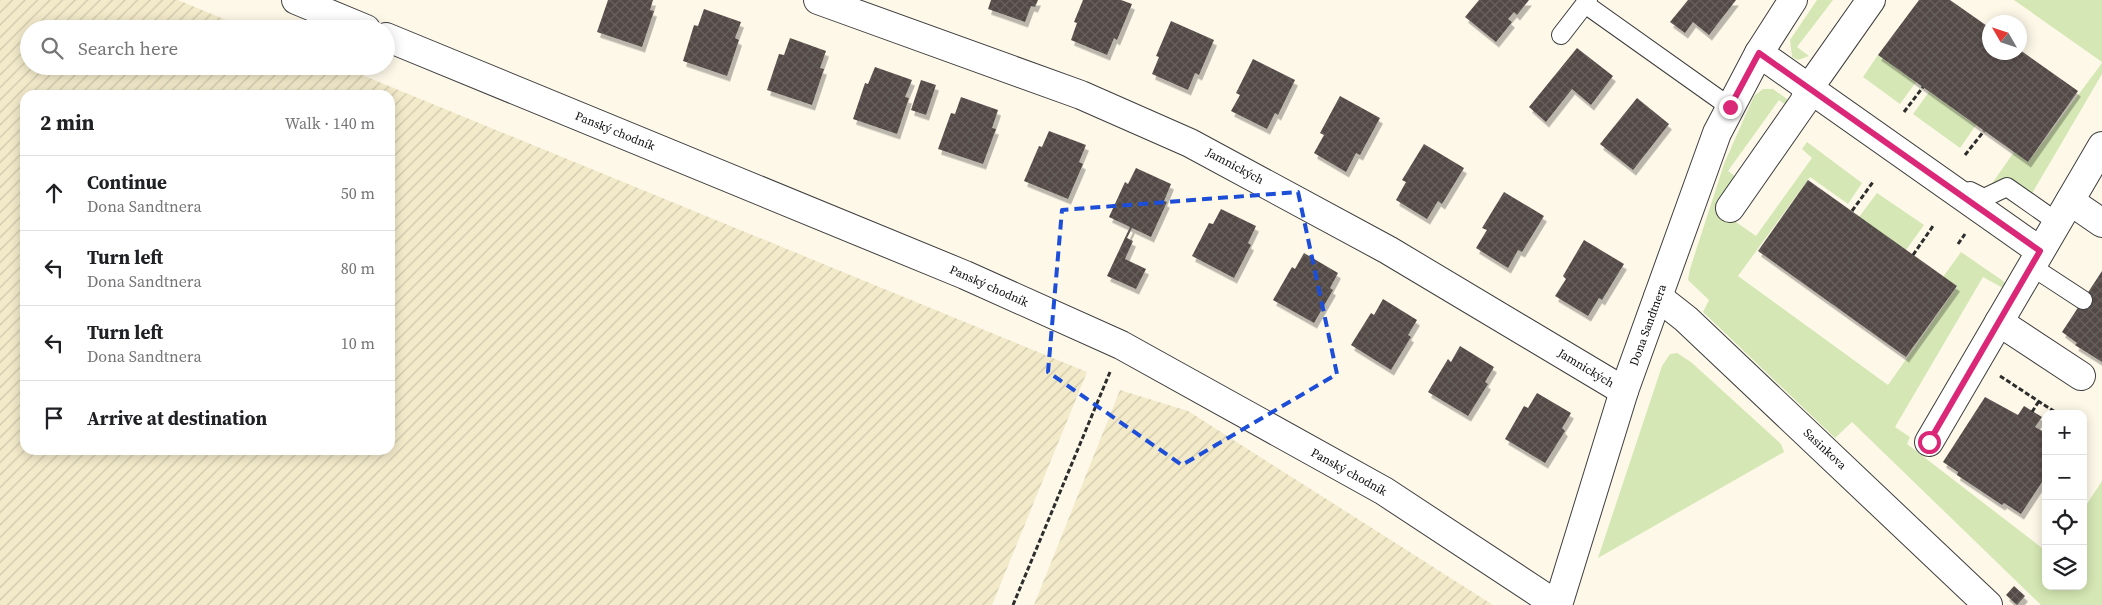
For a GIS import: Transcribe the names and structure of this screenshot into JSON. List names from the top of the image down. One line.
{"streets":{"street":["Panský chodník","Jamnických","Dona Sandtnera","Sasinkova"]},"crossings":[["Panský chodník","Dona Sandtnera"],["Jamnických","Dona Sandtnera"],["Dona Sandtnera","Sasinkova"]],"north":"top left","page":{"search":"Search here","heading":["2 min","Walk · 140 m"],"list":[["Continue","Dona Sandtnera","50 m"],["Turn left","Dona Sandtnera","80 m"],["Turn left","Dona Sandtnera","10 m"],"Arrive at destination"],"map_buttons":["+","−"]}}
